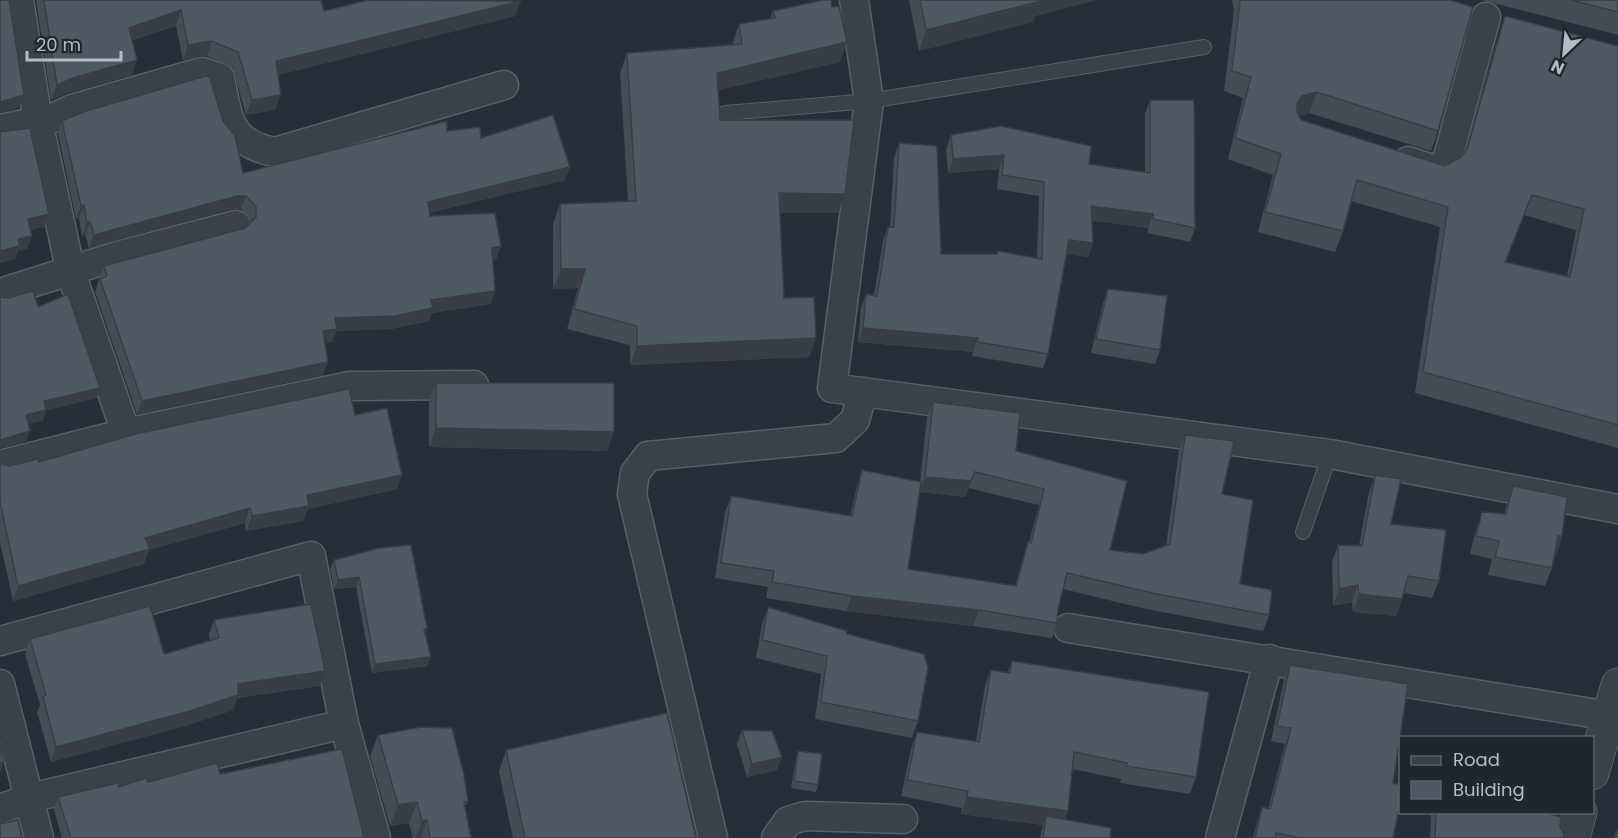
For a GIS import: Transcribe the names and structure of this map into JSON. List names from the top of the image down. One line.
{"legend":["Road","Building"],"scale_bar":"20 m","north":"bottom left"}
